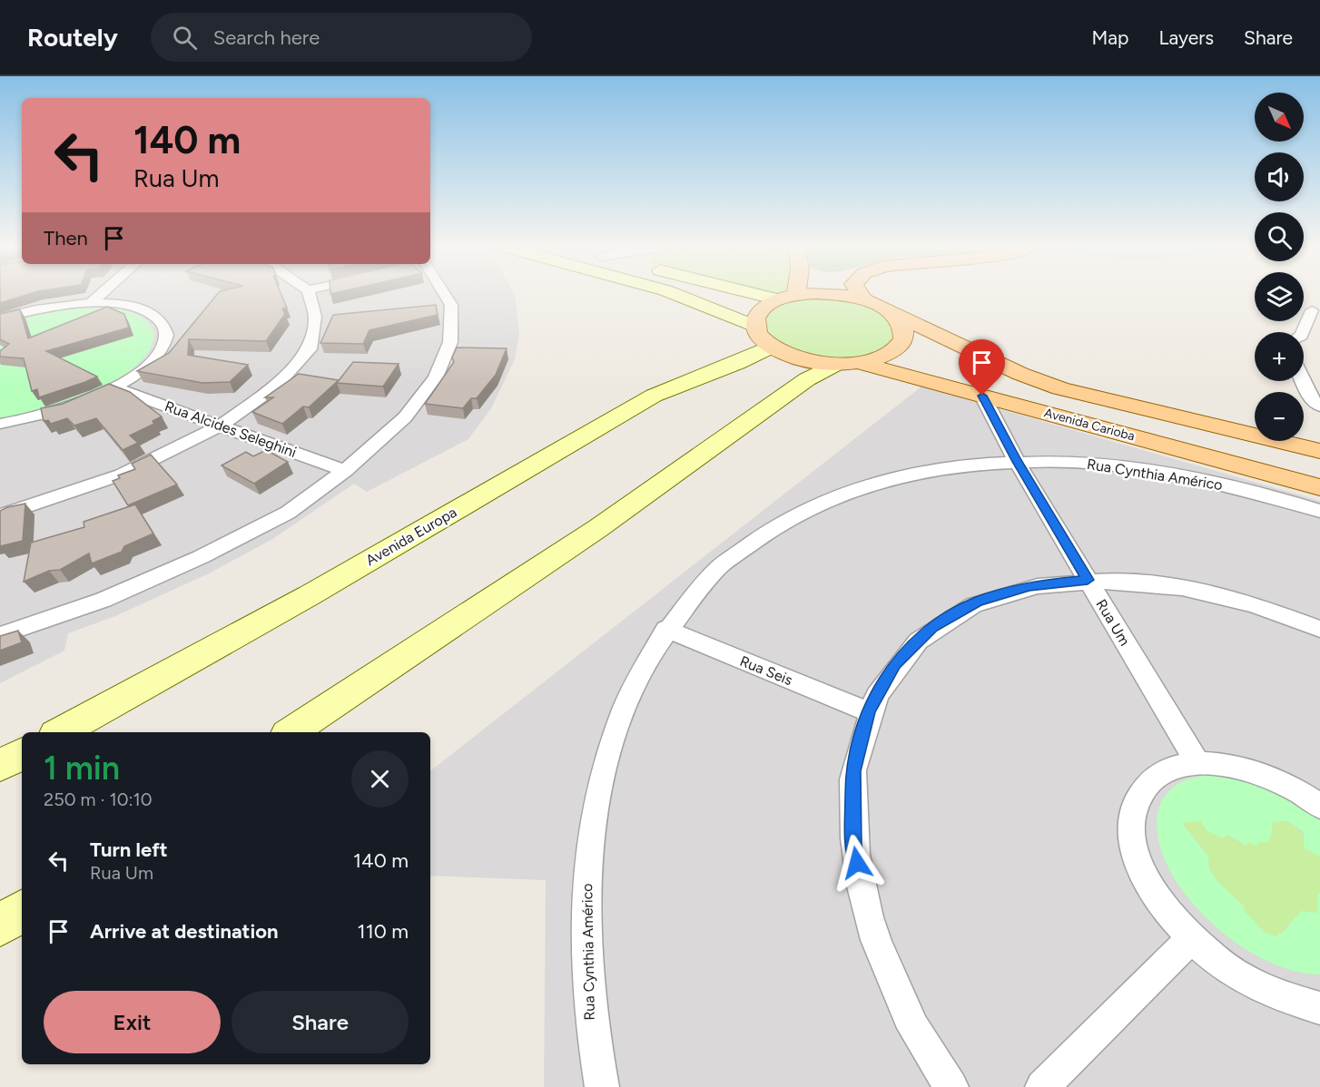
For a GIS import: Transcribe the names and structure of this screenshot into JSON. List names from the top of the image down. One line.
{"streets":{"main road":["Avenida Carioba","Avenida Europa"],"street":["Rua Alcides Seleghini","Rua Cynthia Américo","Rua Um","Rua Seis"]},"crossings":[["Avenida Carioba","Avenida Europa"],["Avenida Carioba","Rua Um"],["Rua Cynthia Américo","Rua Um"],["Rua Cynthia Américo","Rua Seis"]],"north":"bottom right","page":{"header":"Routely","search":"Search here","nav":["Map","Layers","Share"],"map_buttons":["+","−"],"turn":["140 m","Rua Um"],"then":"Then","heading":["1 min","250 m · 10:10"],"list":[{"name":"Turn left","note":"Rua Um","value":"140 m"},{"name":"Arrive at destination","value":"110 m"}],"buttons":["Exit","Share"]}}
